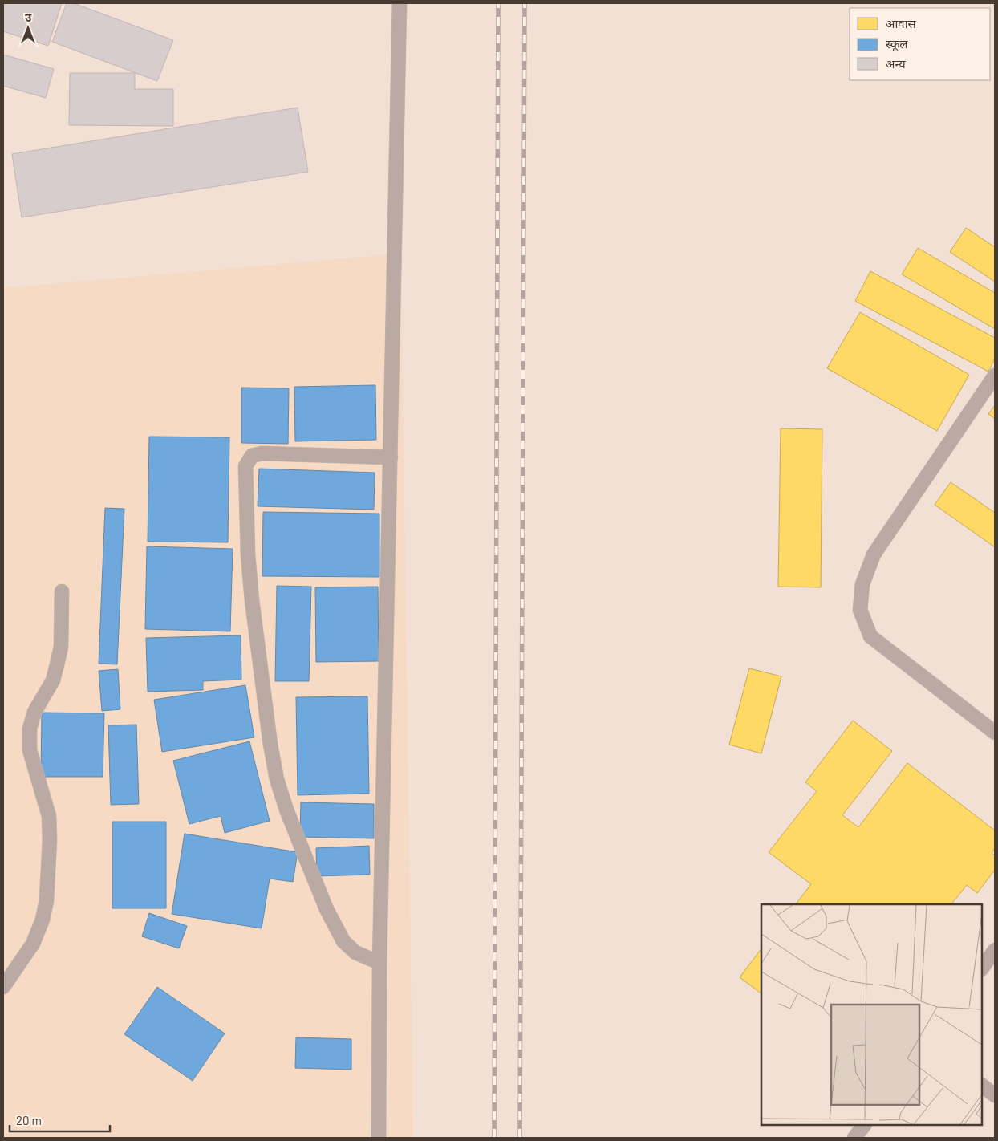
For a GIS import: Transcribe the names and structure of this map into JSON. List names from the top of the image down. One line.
{"legend":["आवास","स्कूल","अन्य"],"scale_bar":"20 m","north":"top"}
